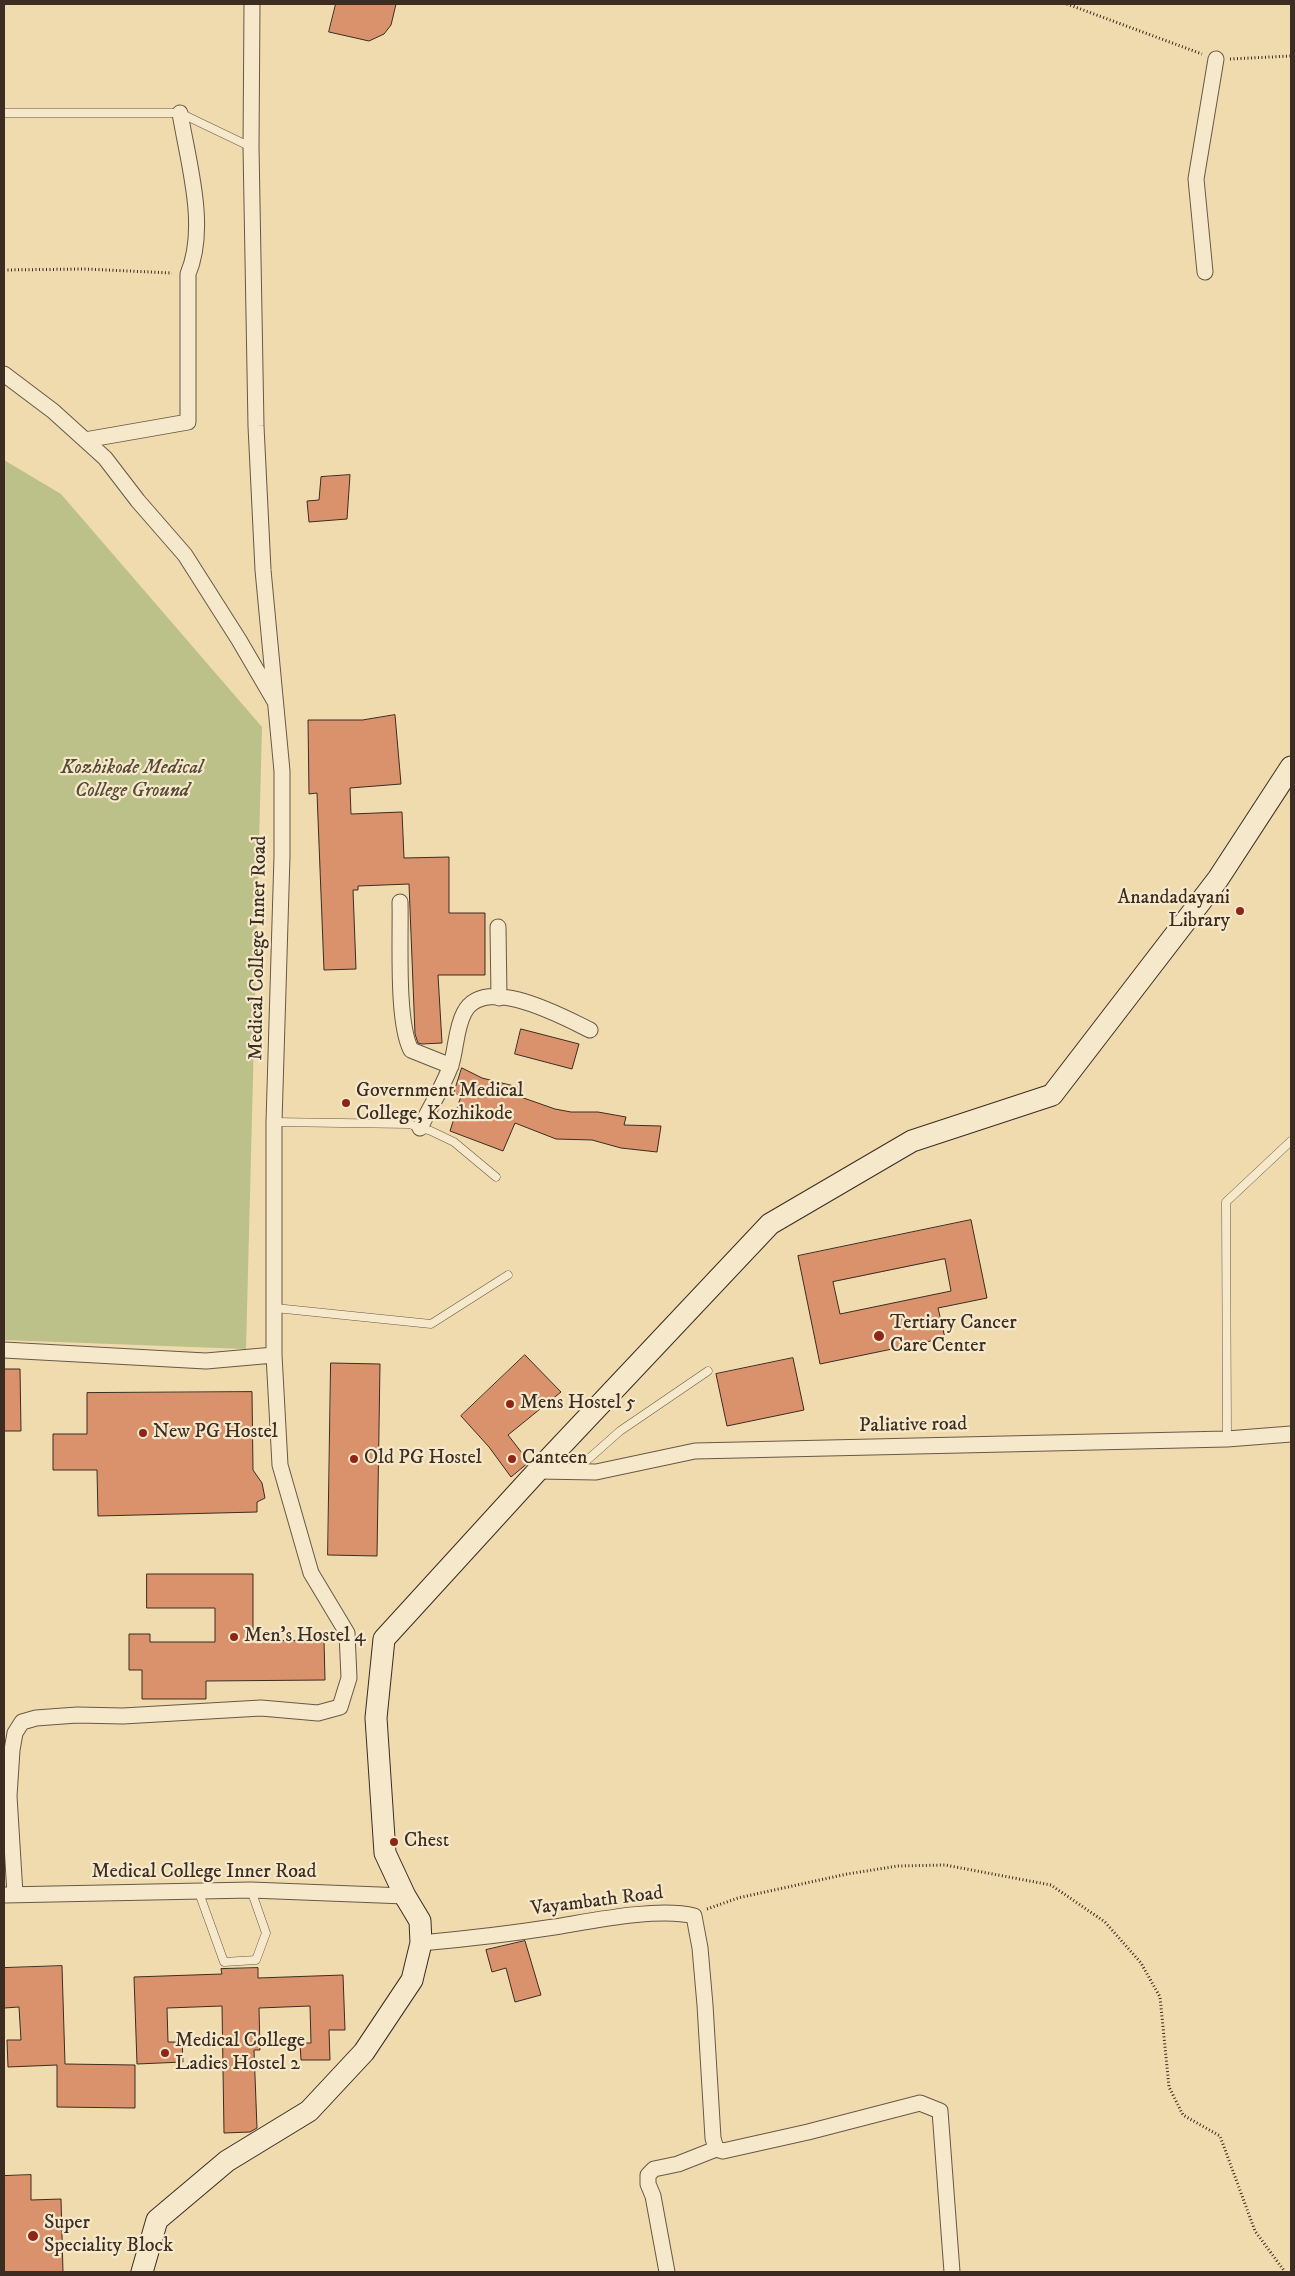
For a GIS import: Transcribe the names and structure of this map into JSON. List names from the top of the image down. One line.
{"streets":{"street":["Medical College Inner Road","Paliative road","Vayambath Road"]},"parks":["Kozhikode Medical College Ground"],"places":["Anandadayani Library","Government Medical College, Kozhikode","Tertiary Cancer Care Center","Mens Hostel 5","New PG Hostel","Old PG Hostel","Canteen","Men's Hostel 4","Chest","Medical College Ladies Hostel 2","Super Speciality Block"]}
